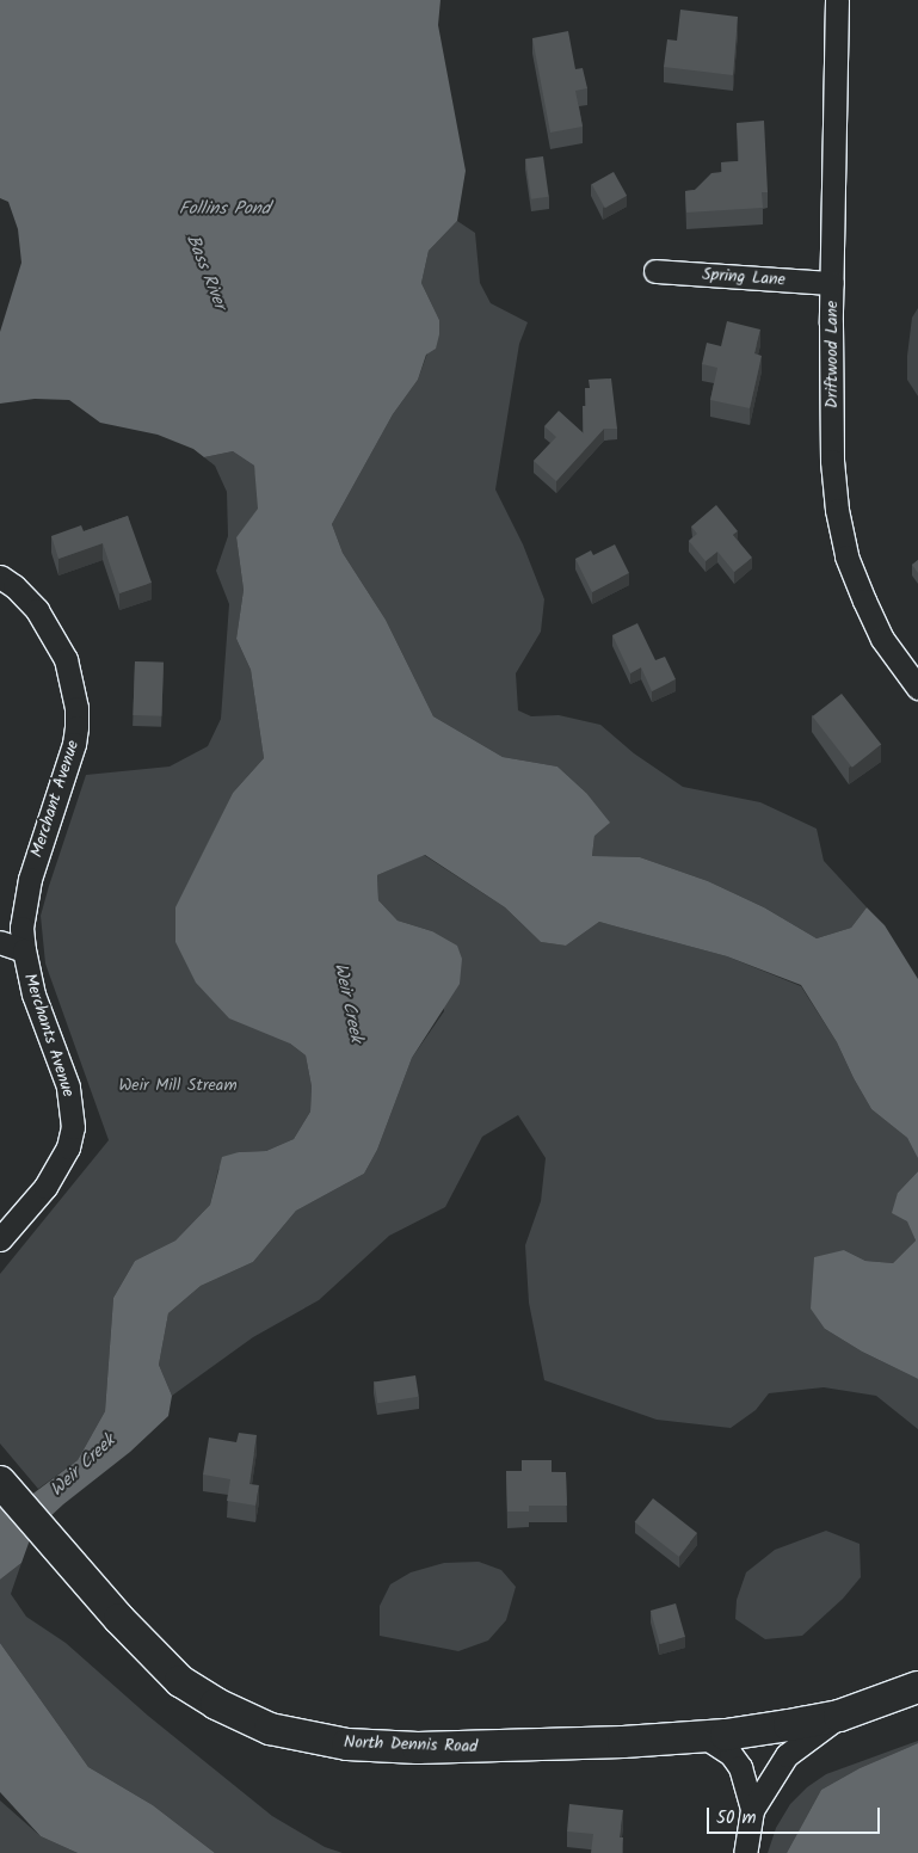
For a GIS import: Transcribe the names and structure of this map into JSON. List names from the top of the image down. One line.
{"streets":{"main road":["North Dennis Road"],"street":["Spring Lane","Driftwood Lane","Merchant Avenue","Merchants Avenue"]},"crossings":[["Spring Lane","Driftwood Lane"],["Merchant Avenue","Merchants Avenue"]],"water":["Follins Pond","Bass River","Weir Creek"],"parks":["Weir Mill Stream"],"scale_bar":"50 m"}
